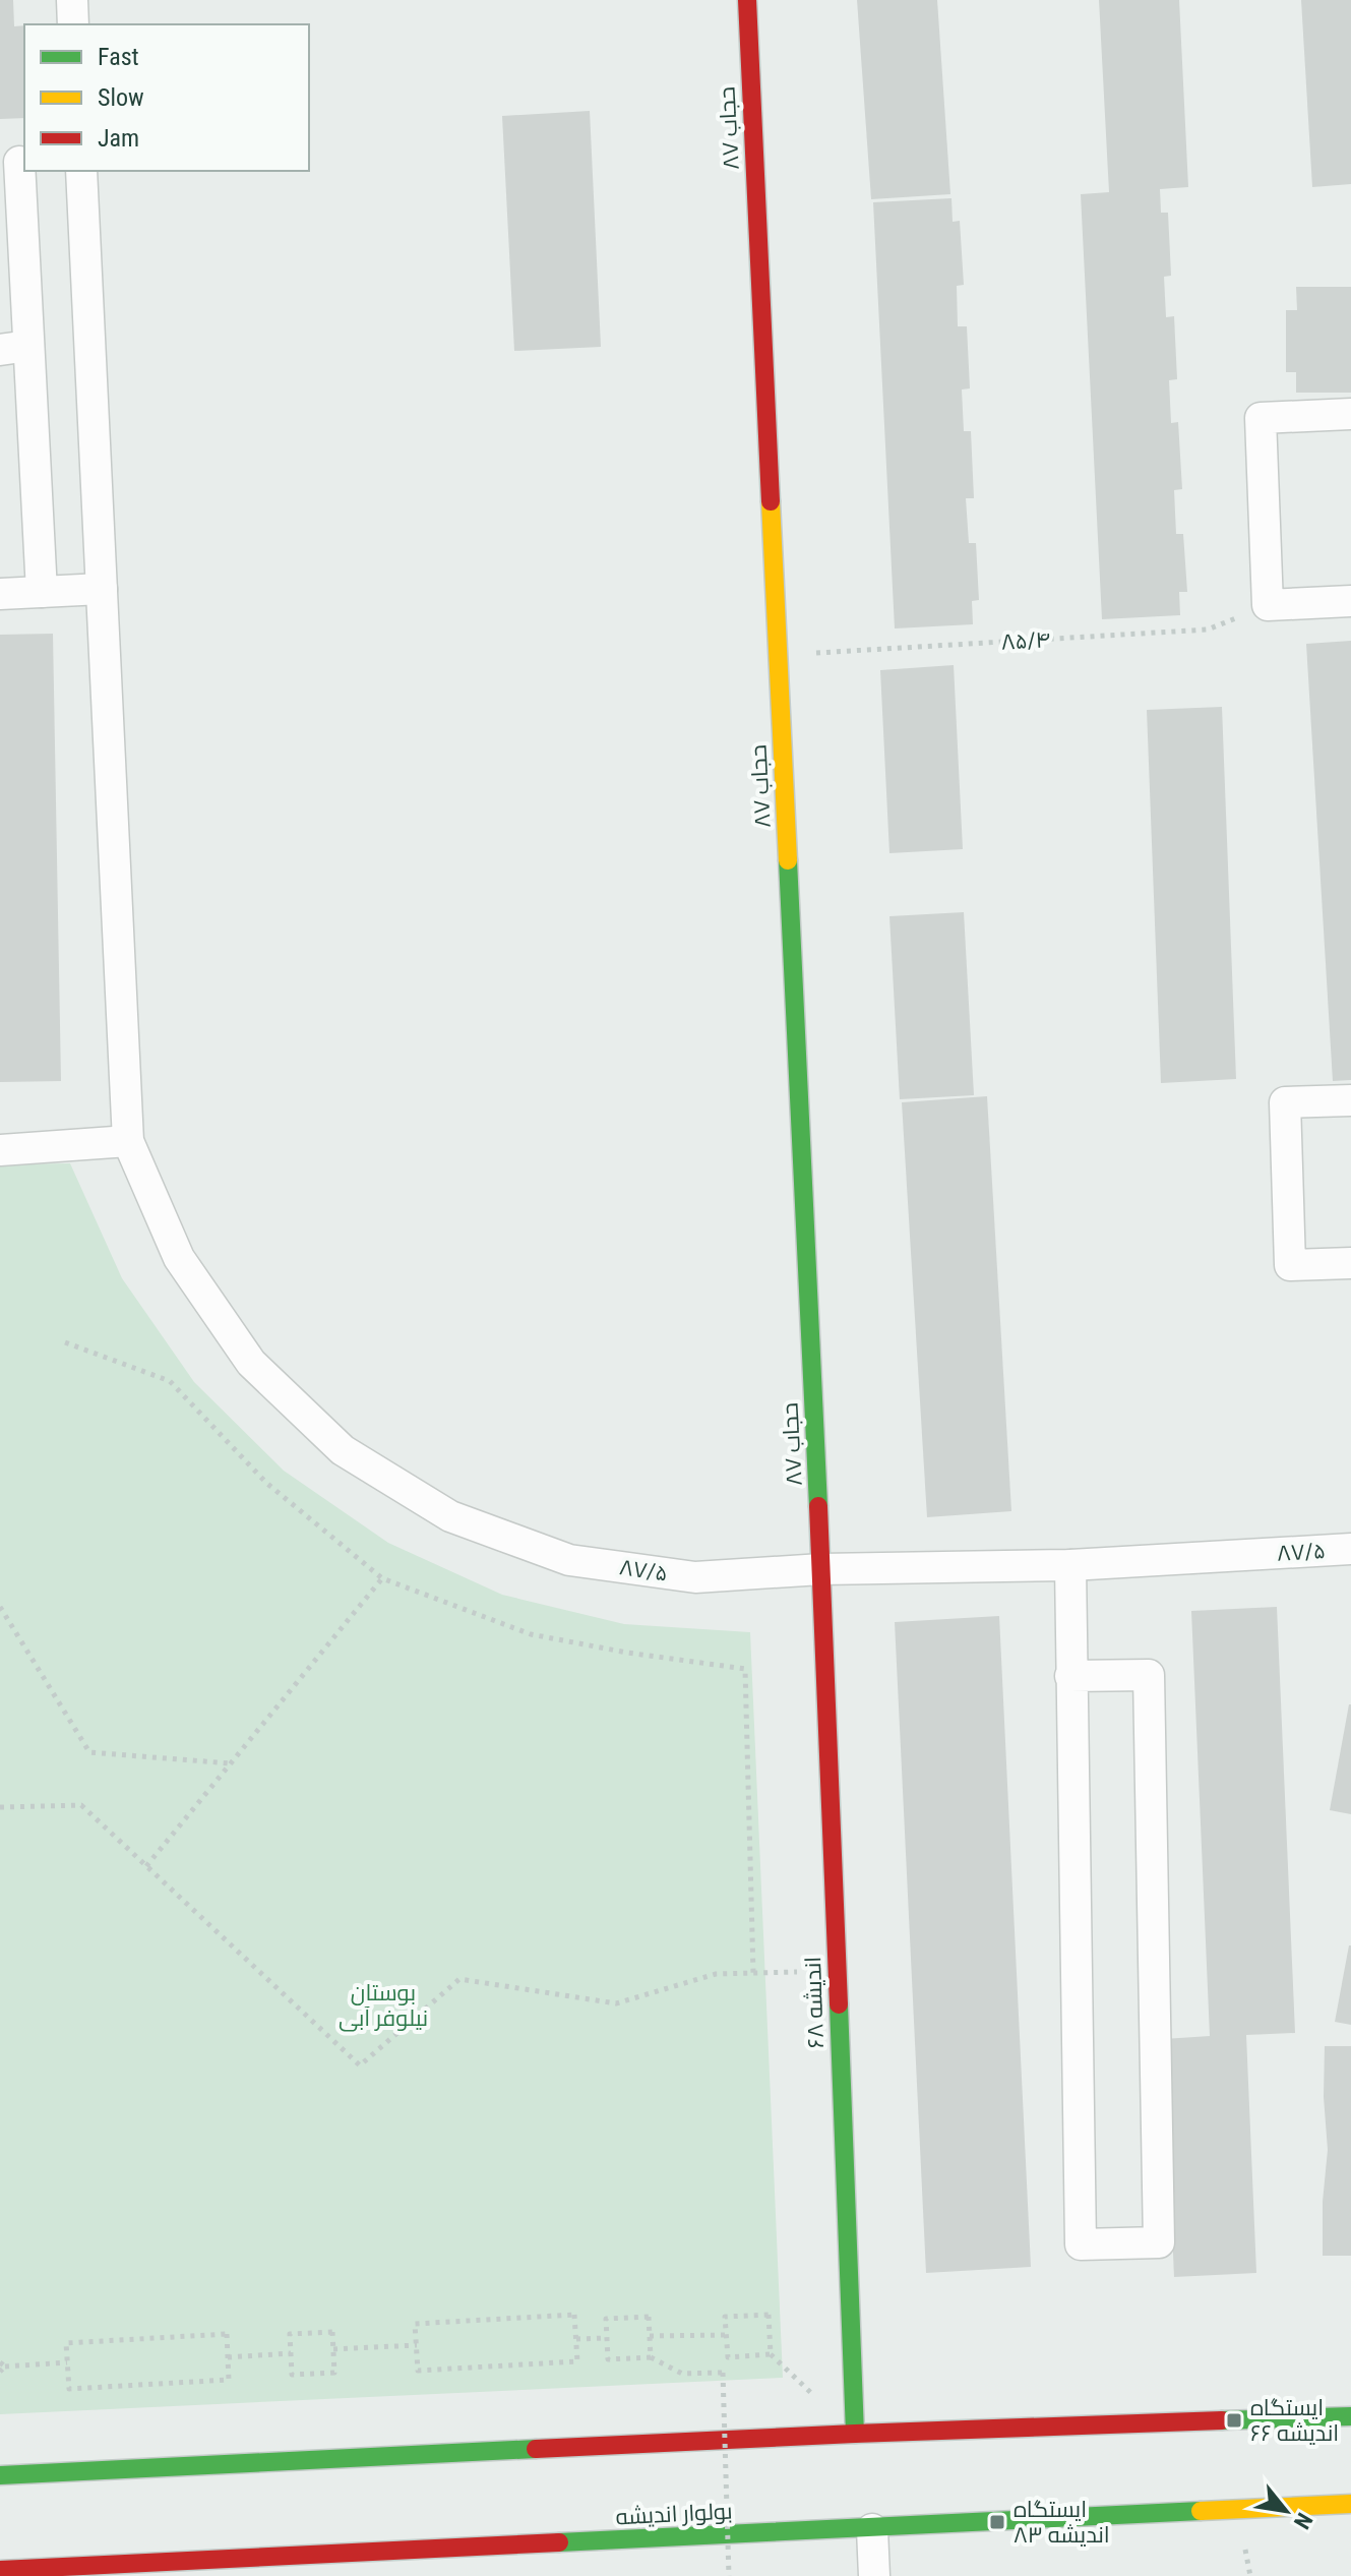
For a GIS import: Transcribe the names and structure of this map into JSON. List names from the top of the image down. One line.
{"streets":{"main road":["حجاب ۸۷","اندیشه ۶۸","بولوار اندیشه"],"street":["۸۷/۵"],"path":["۸۵/۴"]},"crossings":[["حجاب ۸۷","۸۵/۴"],["حجاب ۸۷","۸۷/۵"],["حجاب ۸۷","اندیشه ۶۸"],["۸۷/۵","اندیشه ۶۸"]],"parks":["بوستان نیلوفر آبی"],"places":{"transit":["ایستگاه اندیشه ۶۶","ایستگاه اندیشه ۸۳"]},"legend":["Fast","Slow","Jam"],"north":"bottom right"}
